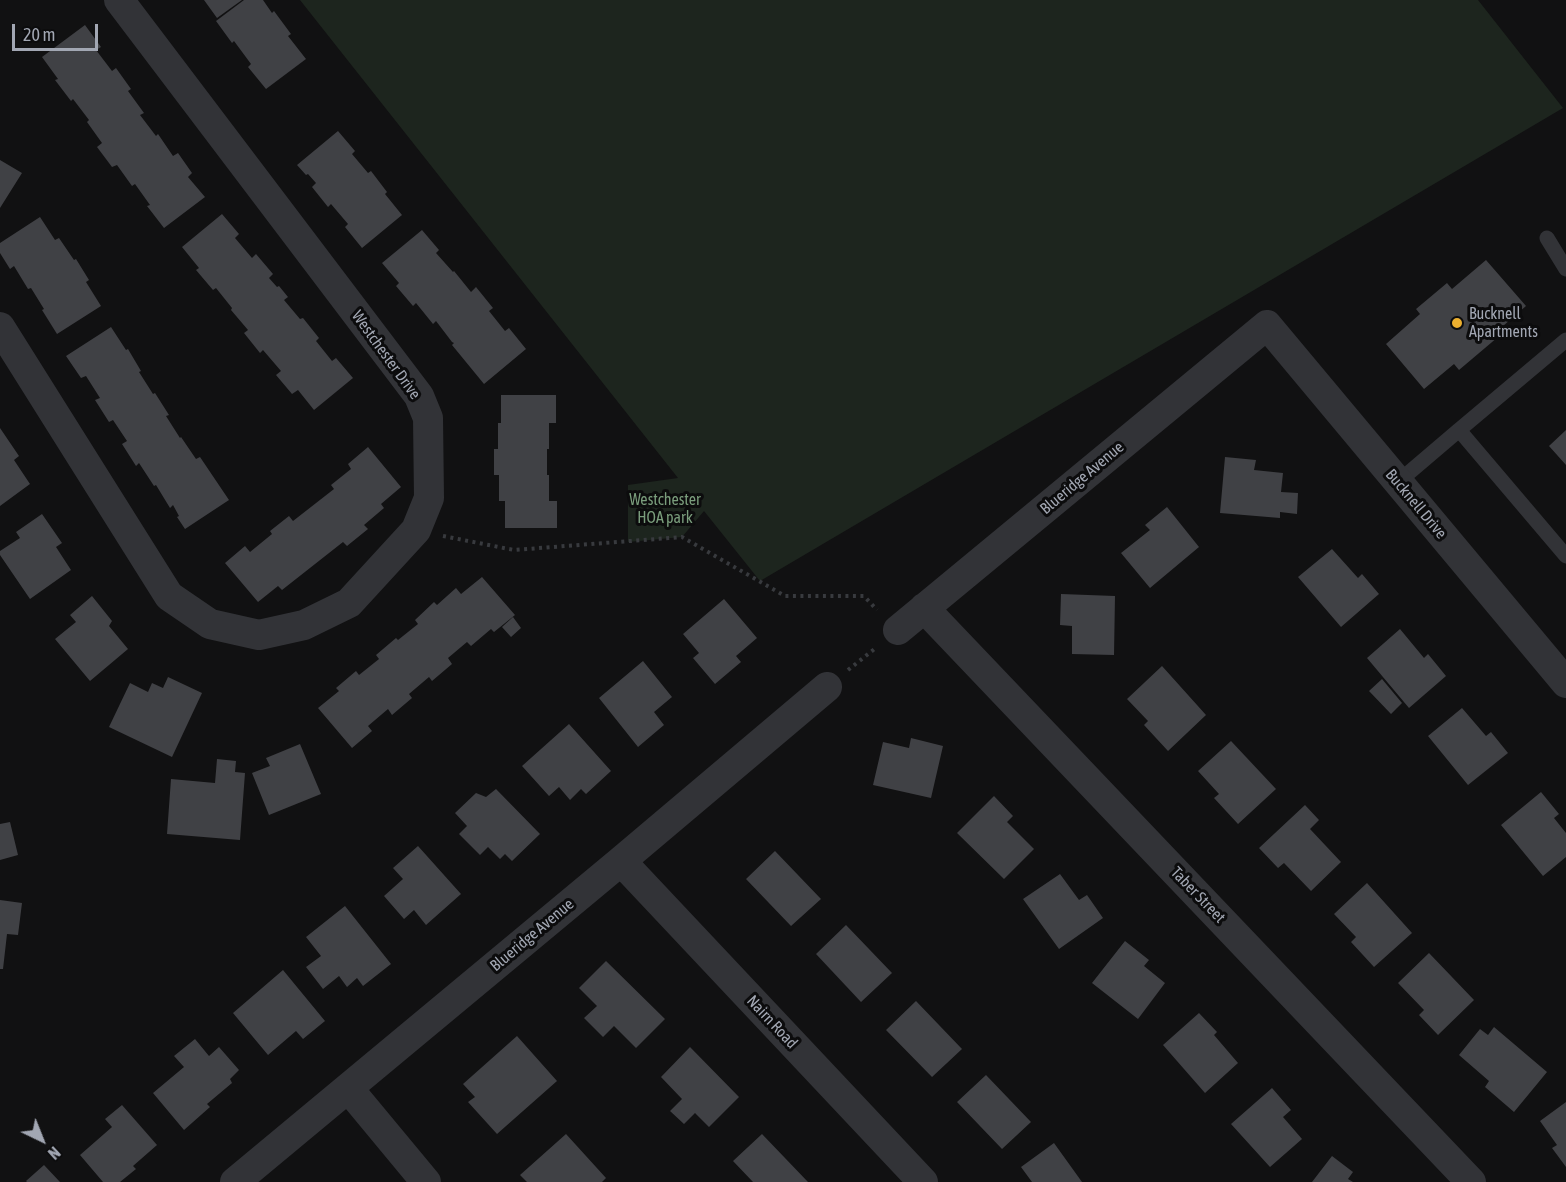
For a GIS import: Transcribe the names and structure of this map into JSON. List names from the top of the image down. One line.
{"streets":{"street":["Westchester Drive","Blueridge Avenue","Bucknell Drive","Taber Street","Nairn Road"]},"crossings":[["Blueridge Avenue","Bucknell Drive"],["Blueridge Avenue","Taber Street"],["Blueridge Avenue","Nairn Road"]],"parks":["Westchester HOA park"],"places":["Bucknell Apartments"],"scale_bar":"20 m","north":"bottom right"}
